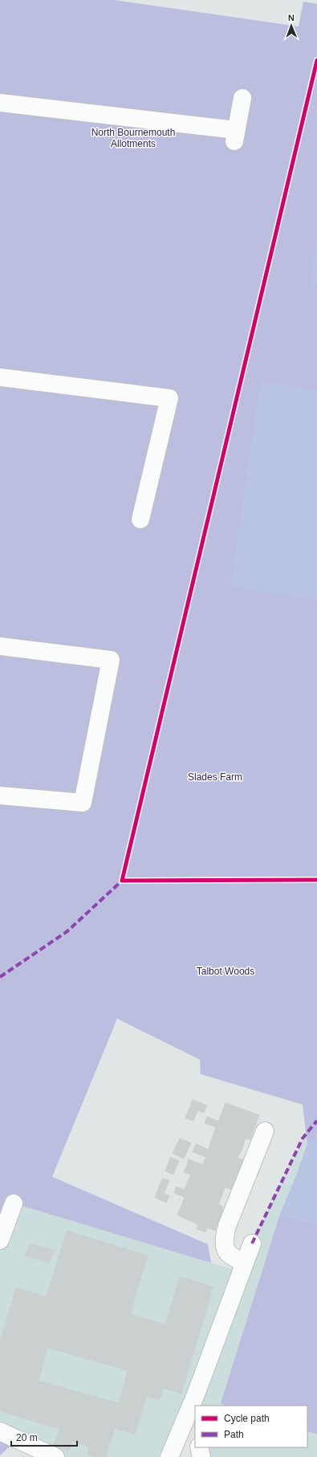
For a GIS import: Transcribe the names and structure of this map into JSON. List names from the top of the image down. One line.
{"parks":["North Bournemouth Allotments","Slades Farm","Talbot Woods"],"legend":["Cycle path","Path"],"scale_bar":"20 m","north":"top"}
